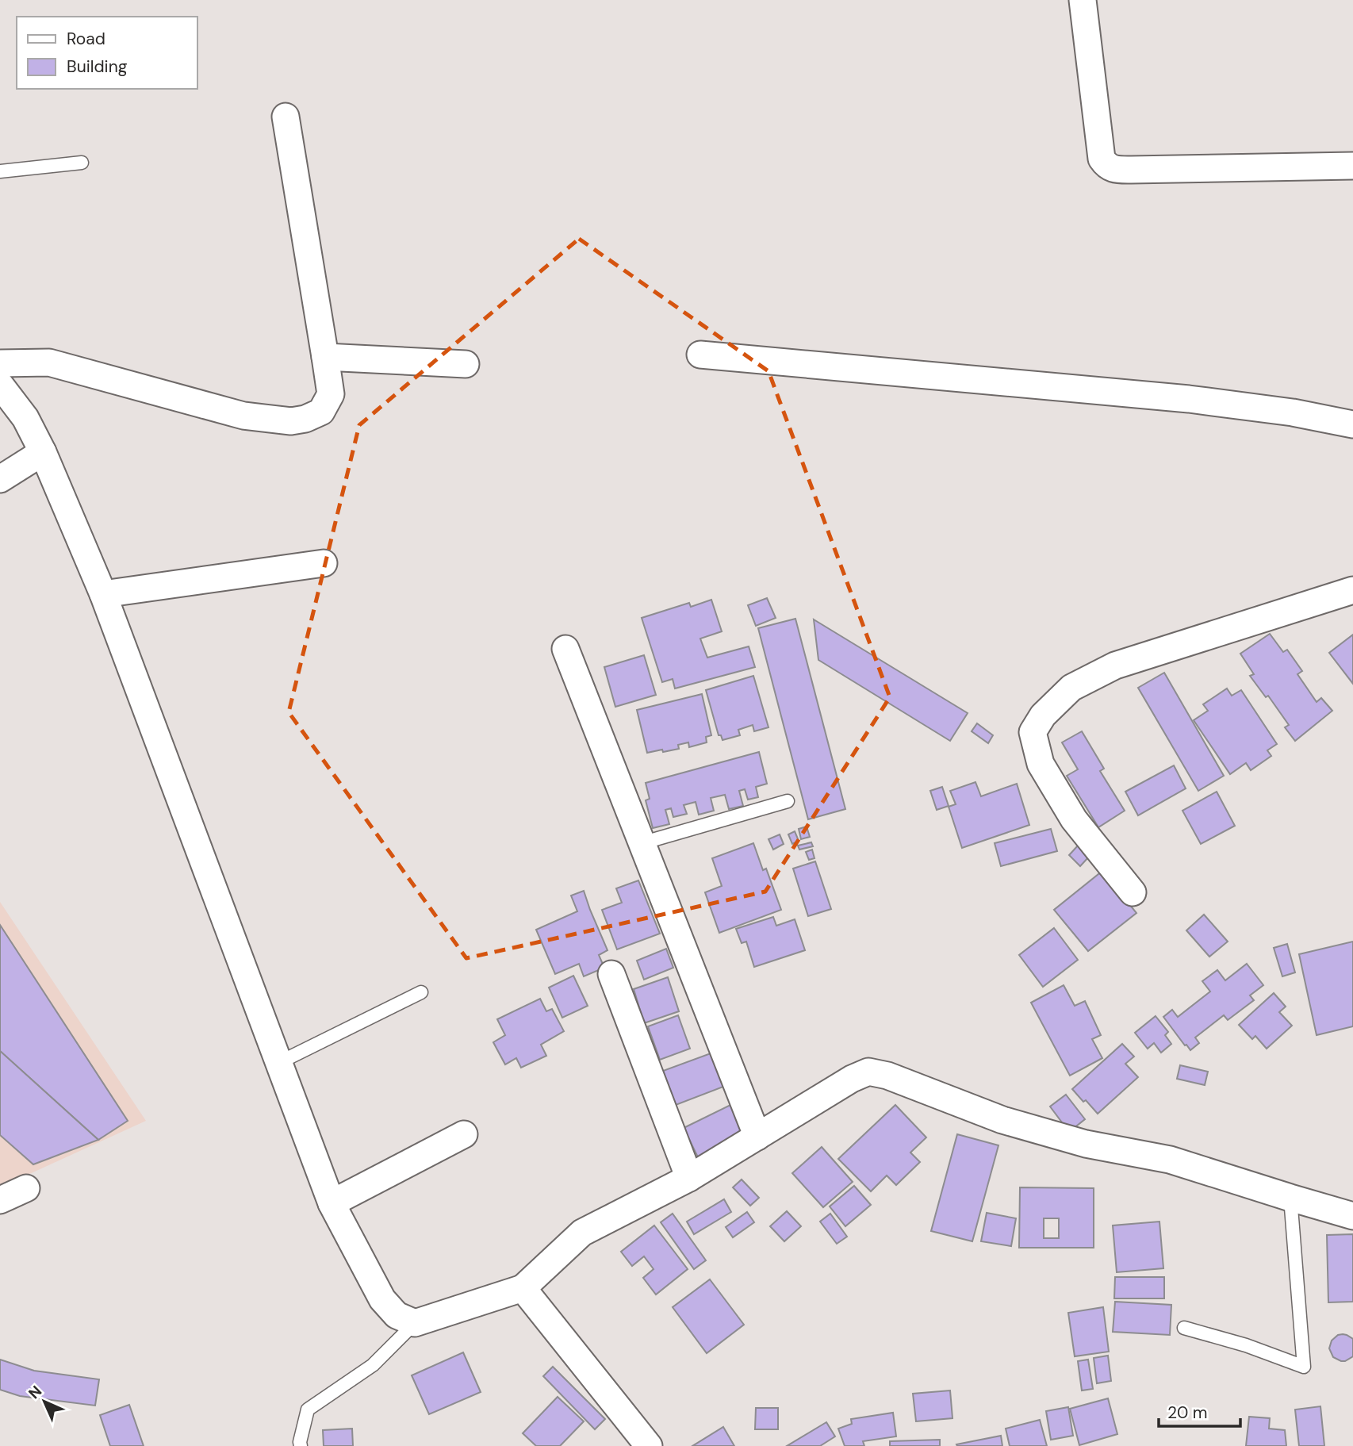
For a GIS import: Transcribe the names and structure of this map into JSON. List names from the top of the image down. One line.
{"legend":["Road","Building"],"scale_bar":"20 m","north":"top left"}
